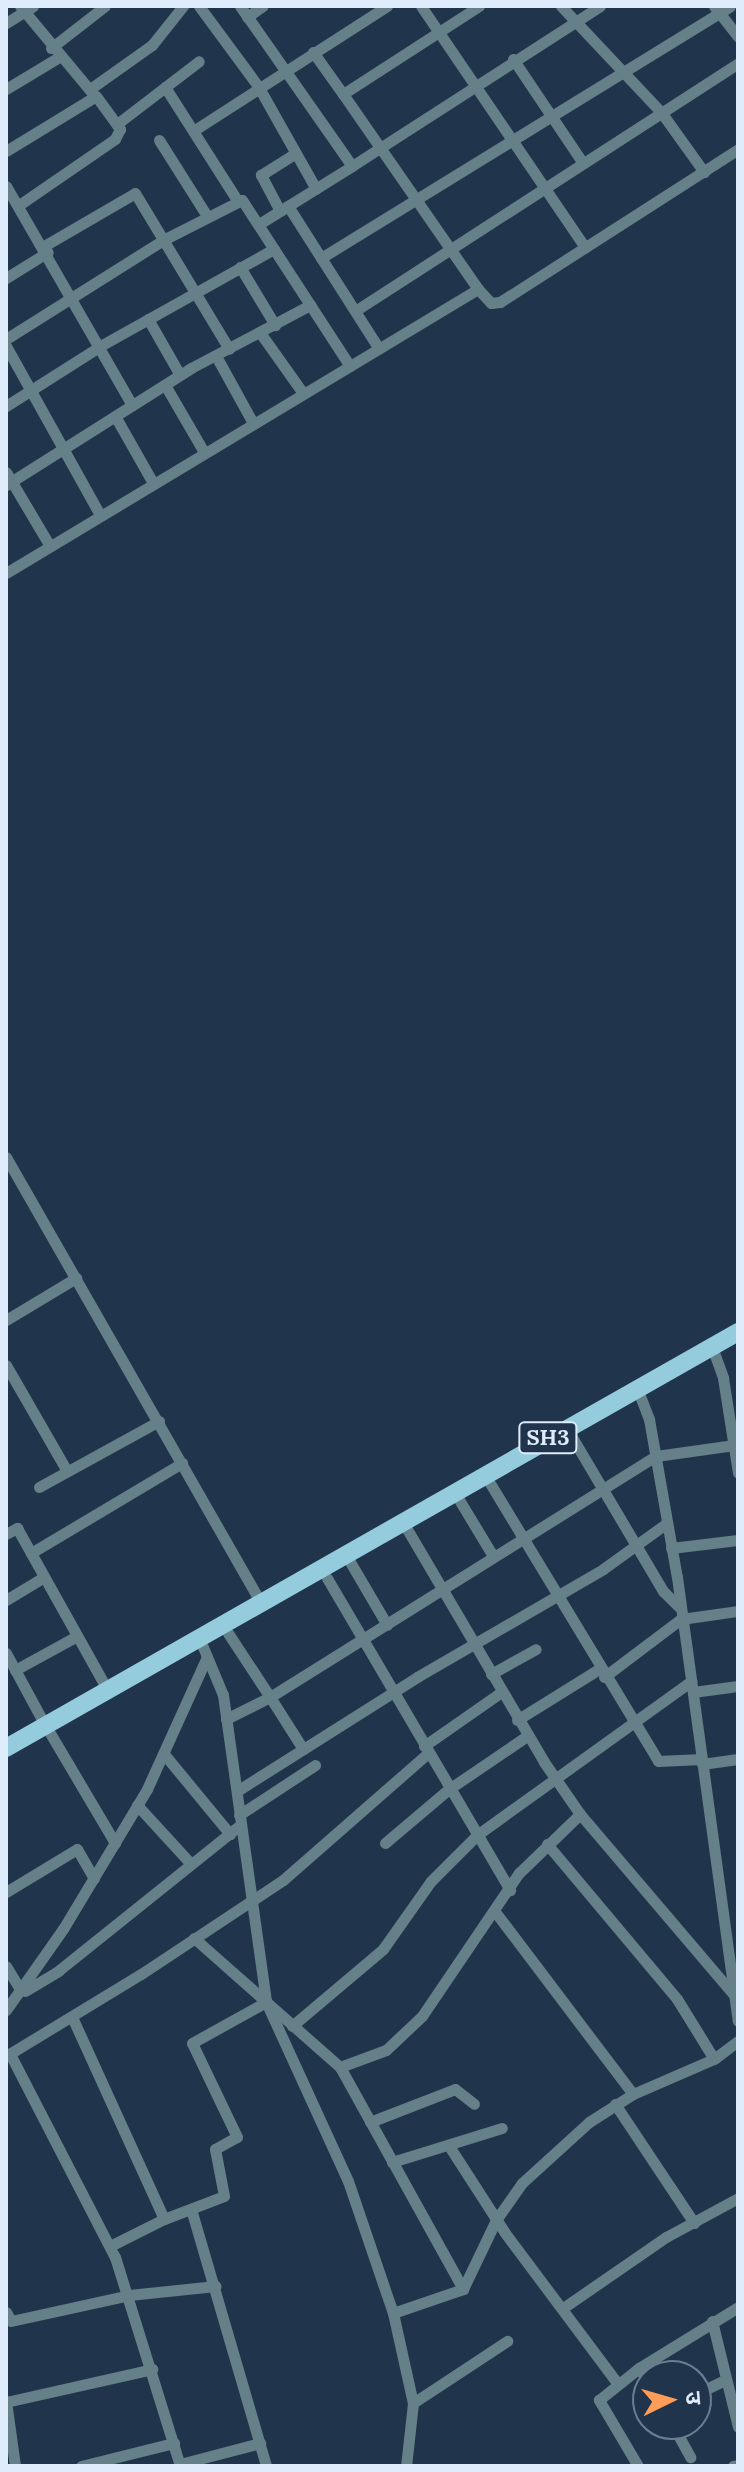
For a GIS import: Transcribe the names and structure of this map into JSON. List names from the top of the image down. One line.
{"streets":{"main road":["SH3"]},"north":"right"}
